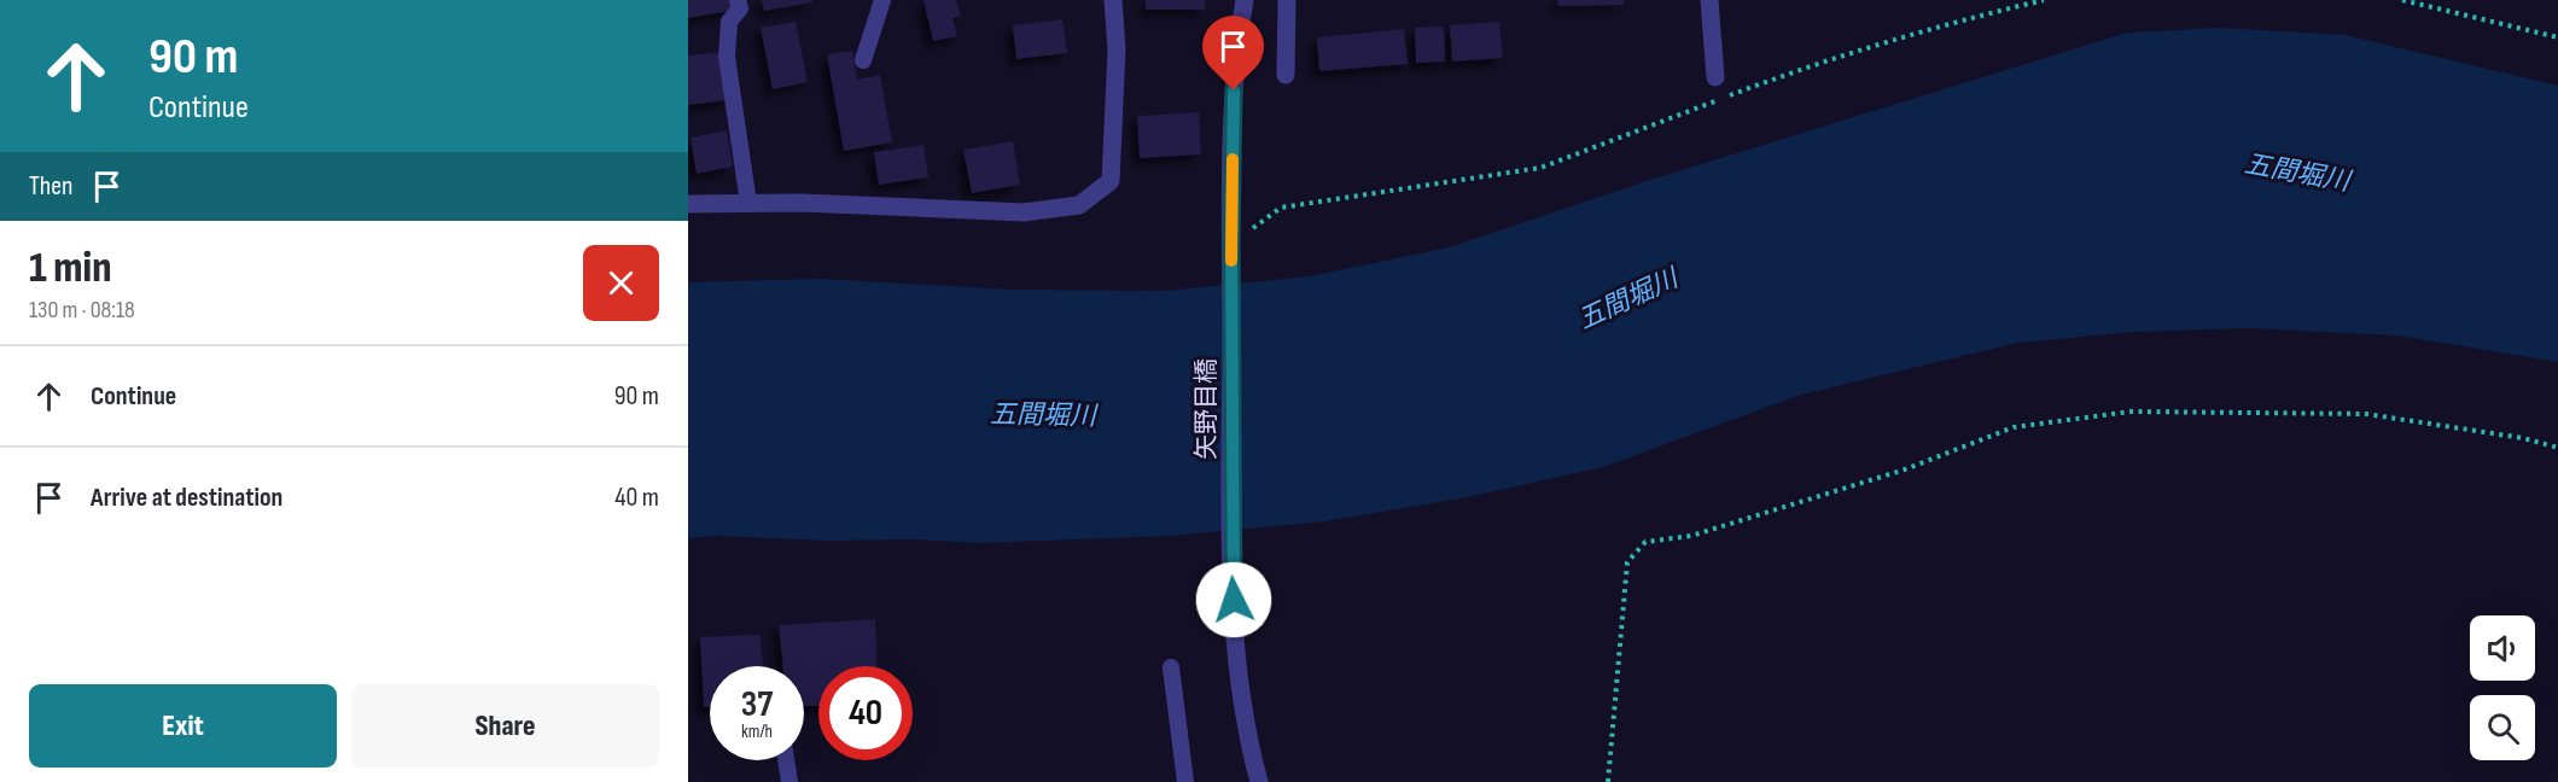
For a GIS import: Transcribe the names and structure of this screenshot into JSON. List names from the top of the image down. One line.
{"streets":{"street":["矢野目橋"]},"water":["五間堀川"],"page":{"turn":["90 m","Continue"],"then":"Then","heading":["1 min","130 m · 08:18"],"list":[{"name":"Continue","value":"90 m"},{"name":"Arrive at destination","value":"40 m"}],"speed":"37 km/h","limit":"40","buttons":["Exit","Share"]}}
